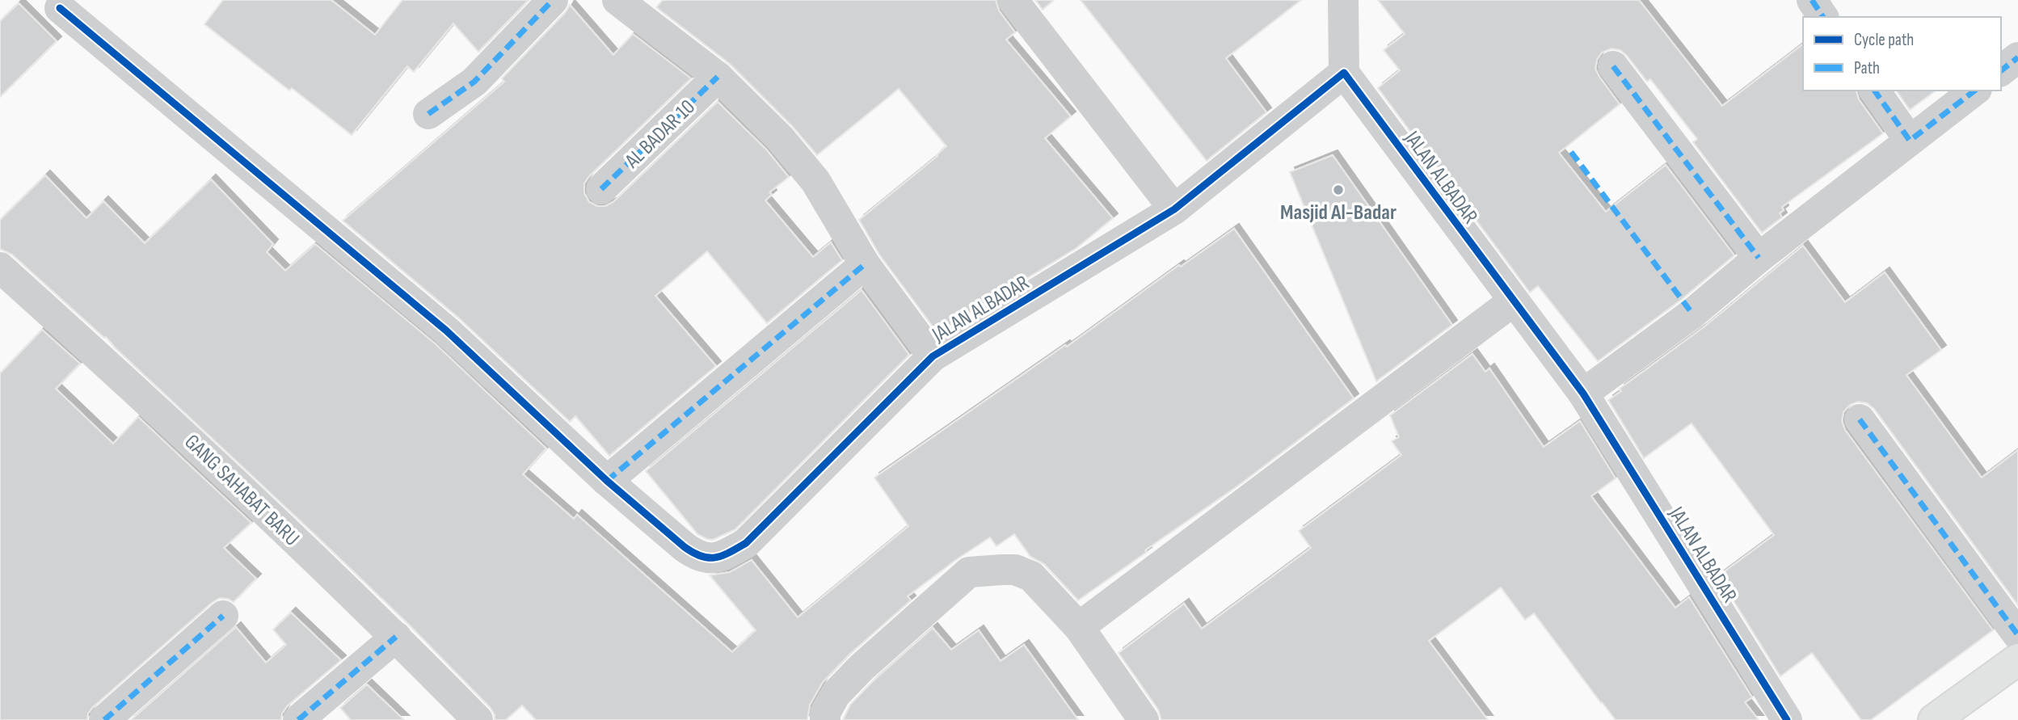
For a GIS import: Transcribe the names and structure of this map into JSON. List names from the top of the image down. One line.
{"streets":{"street":["AL BADAR 10","JALAN ALBADAR","GANG SAHABAT BARU"]},"crossings":[["AL BADAR 10","JALAN ALBADAR"]],"places":["Masjid Al-Badar"],"legend":["Cycle path","Path"]}
